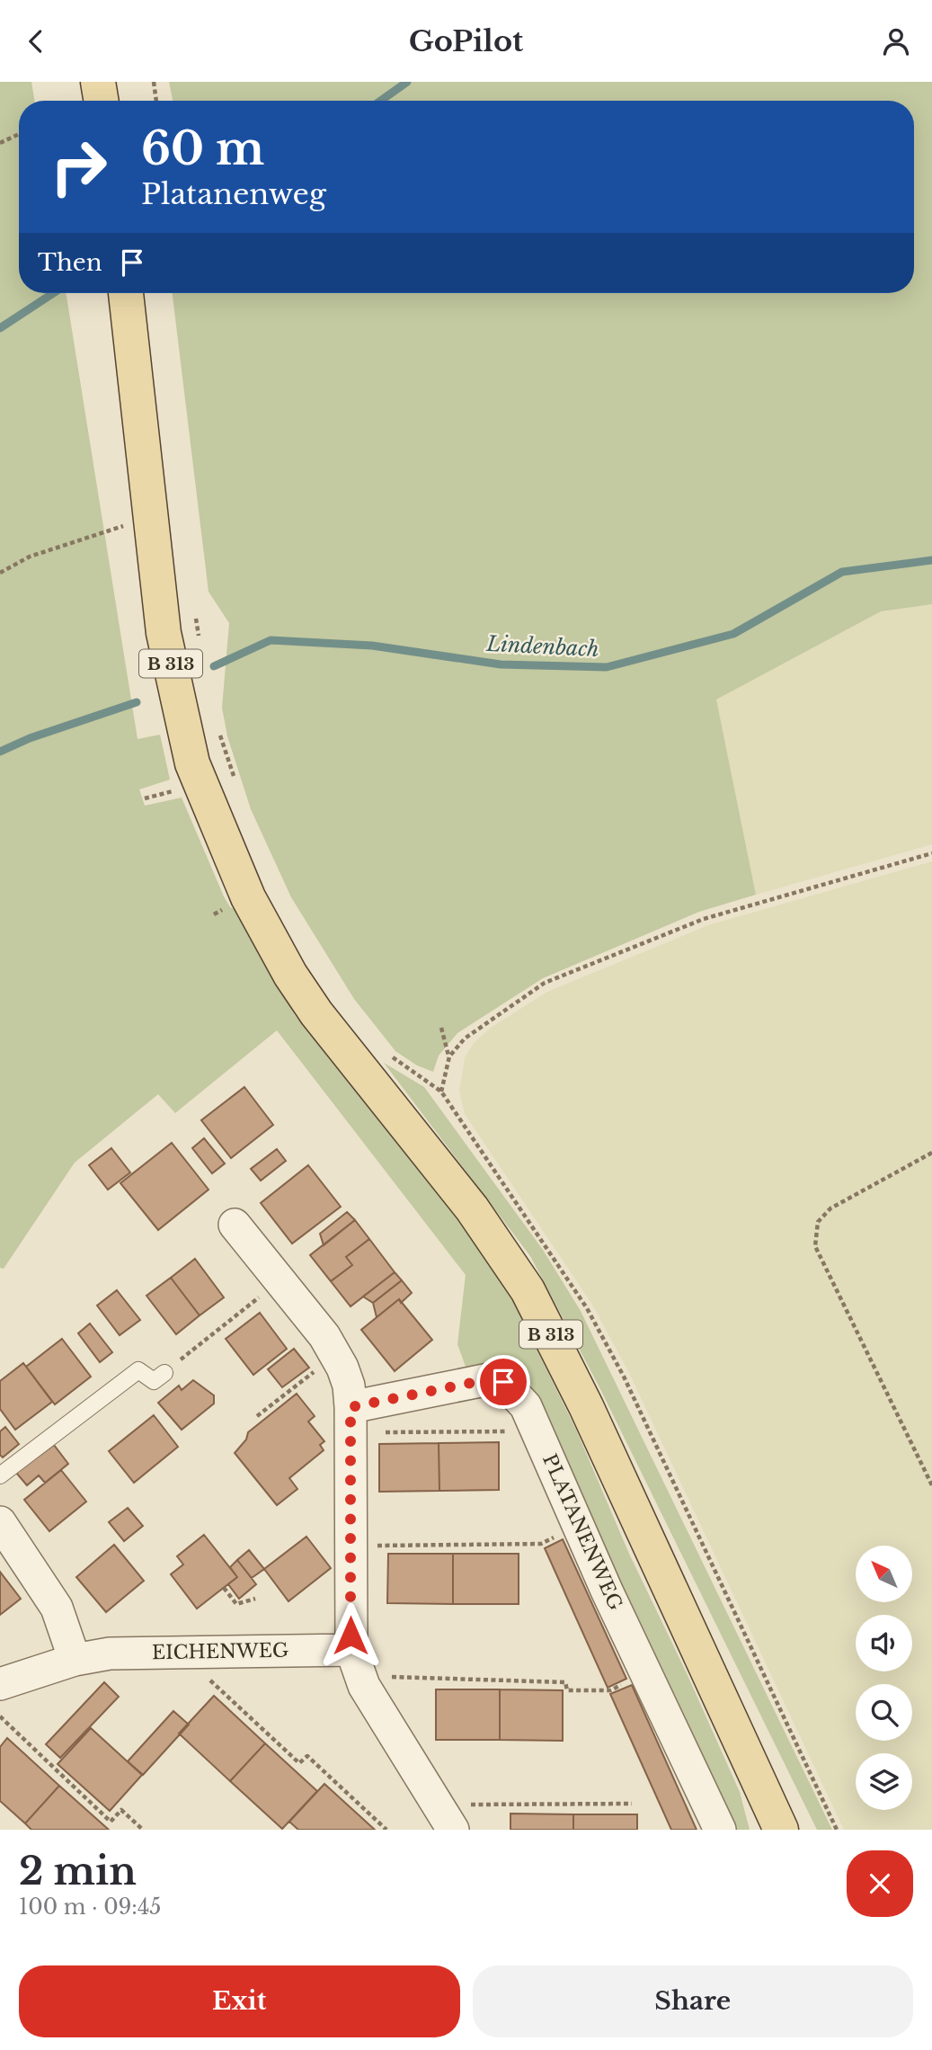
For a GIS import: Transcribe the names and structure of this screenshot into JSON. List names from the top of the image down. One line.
{"streets":{"main road":["B 313"],"street":["PLATANENWEG","EICHENWEG"]},"water":["Lindenbach"],"north":"top left","page":{"header":"GoPilot","turn":["60 m","Platanenweg"],"then":"Then","heading":["2 min","100 m · 09:45"],"buttons":["Exit","Share"]}}
